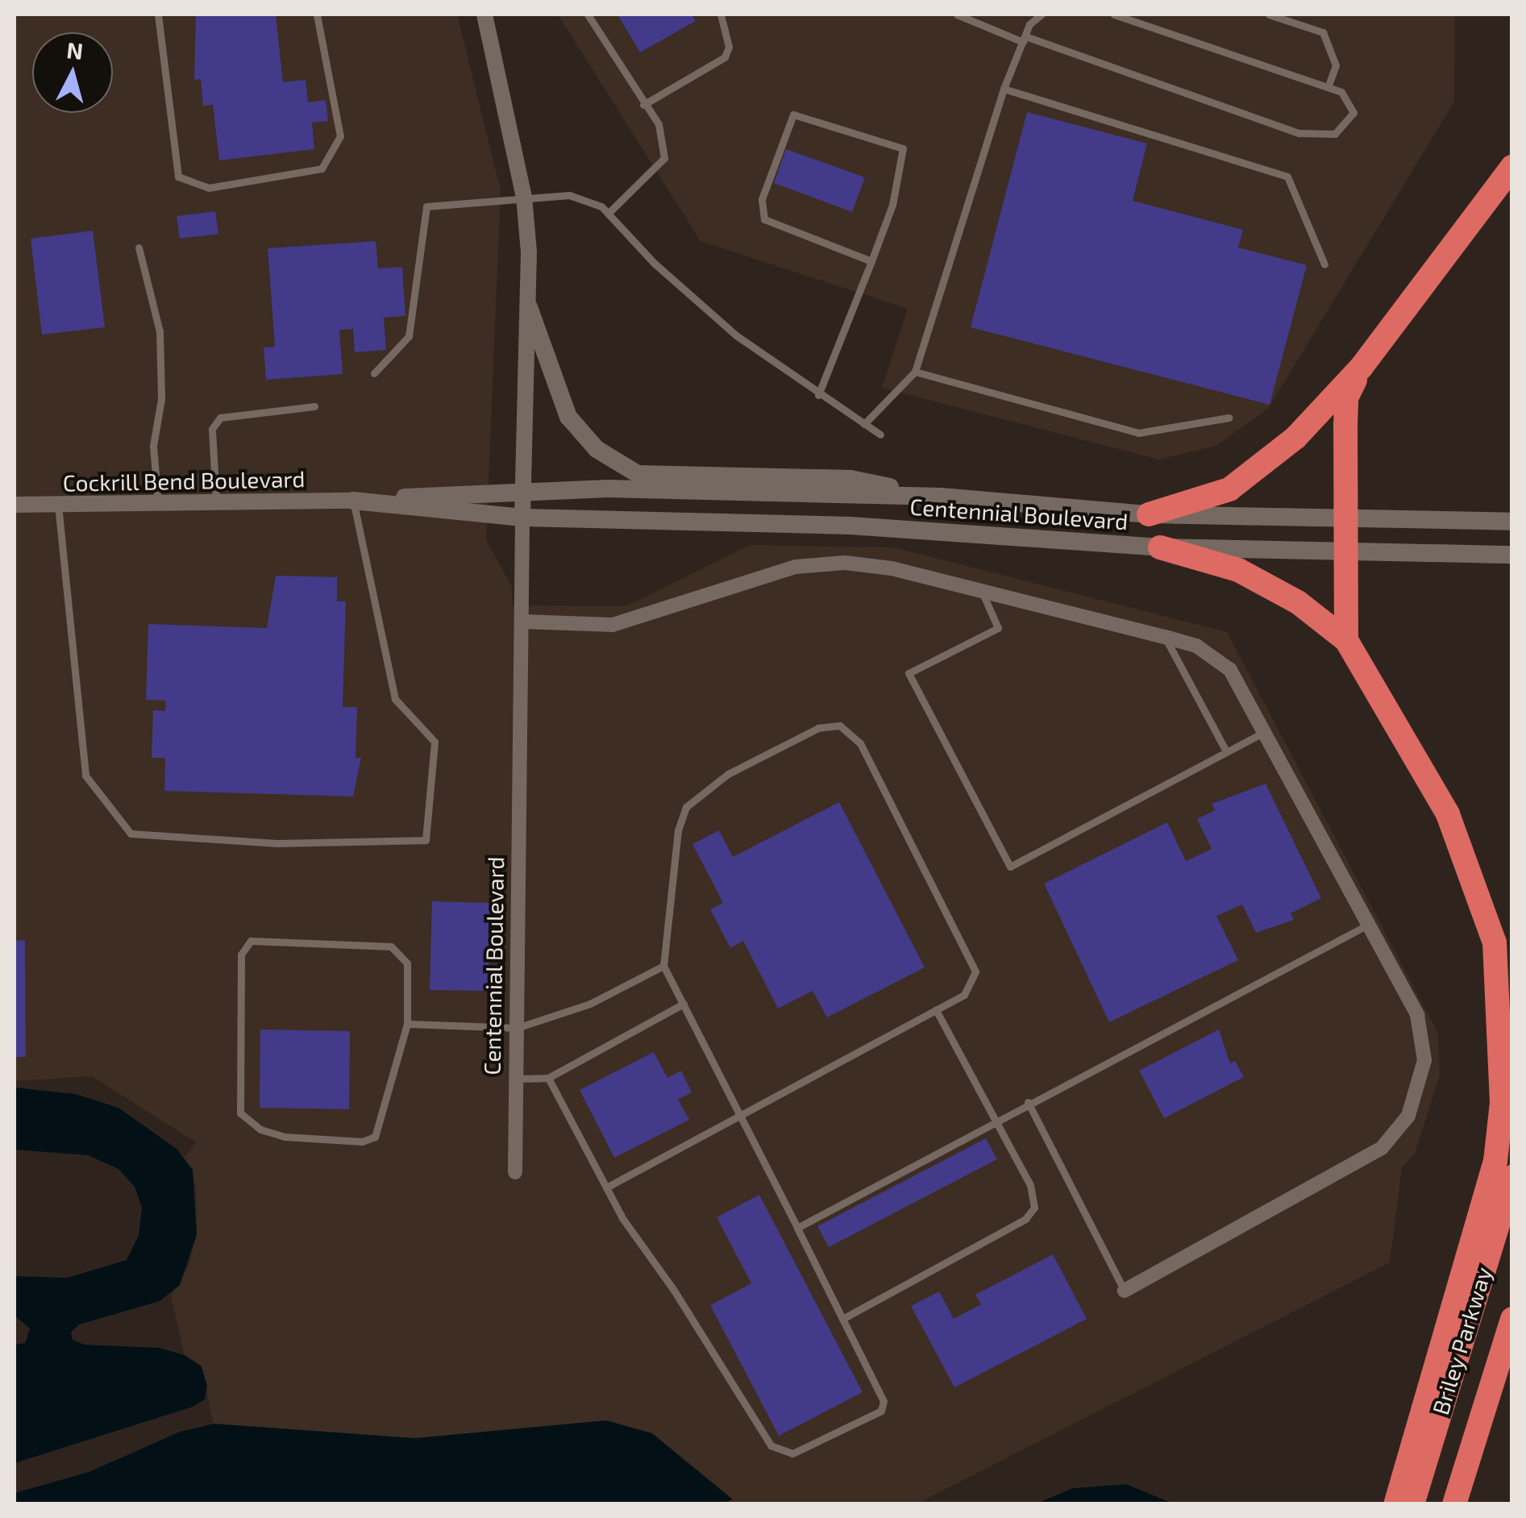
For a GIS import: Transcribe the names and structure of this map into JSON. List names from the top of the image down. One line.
{"streets":{"highway":["Briley Parkway"],"main road":["Centennial Boulevard"],"street":["Cockrill Bend Boulevard"]},"crossings":[["Cockrill Bend Boulevard","Centennial Boulevard"]],"north":"top"}
